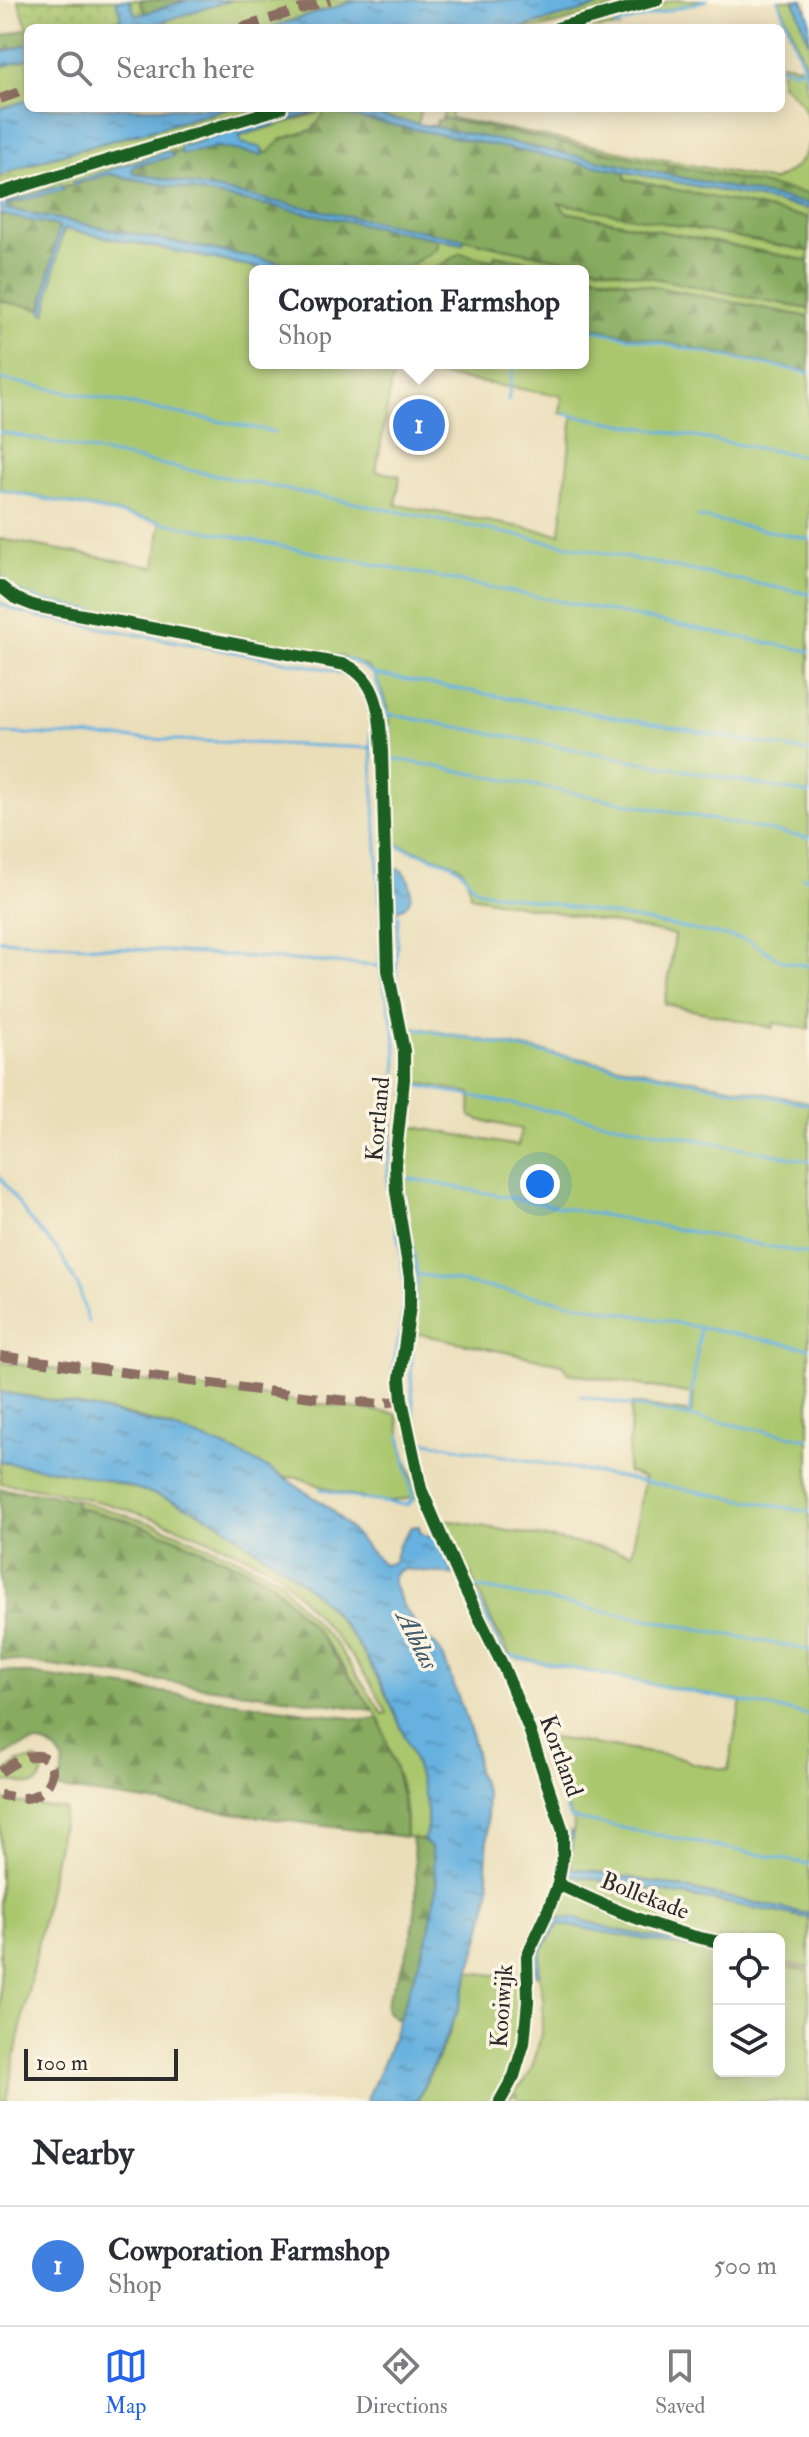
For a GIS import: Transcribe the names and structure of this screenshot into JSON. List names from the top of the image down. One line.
{"streets":{"street":["Kortland","Kooiwijk"],"cycle path":["Bollekade"]},"crossings":[["Kortland","Kooiwijk"]],"water":["Alblas"],"scale_bar":"100 m","page":{"search":"Search here","popup":["Cowporation Farmshop","Shop"],"pins":"1","scale":"100 m","heading":"Nearby","list":[{"mark":"1","name":"Cowporation Farmshop","note":"Shop","value":"500 m"}],"nav":["Map","Directions","Saved"]}}
